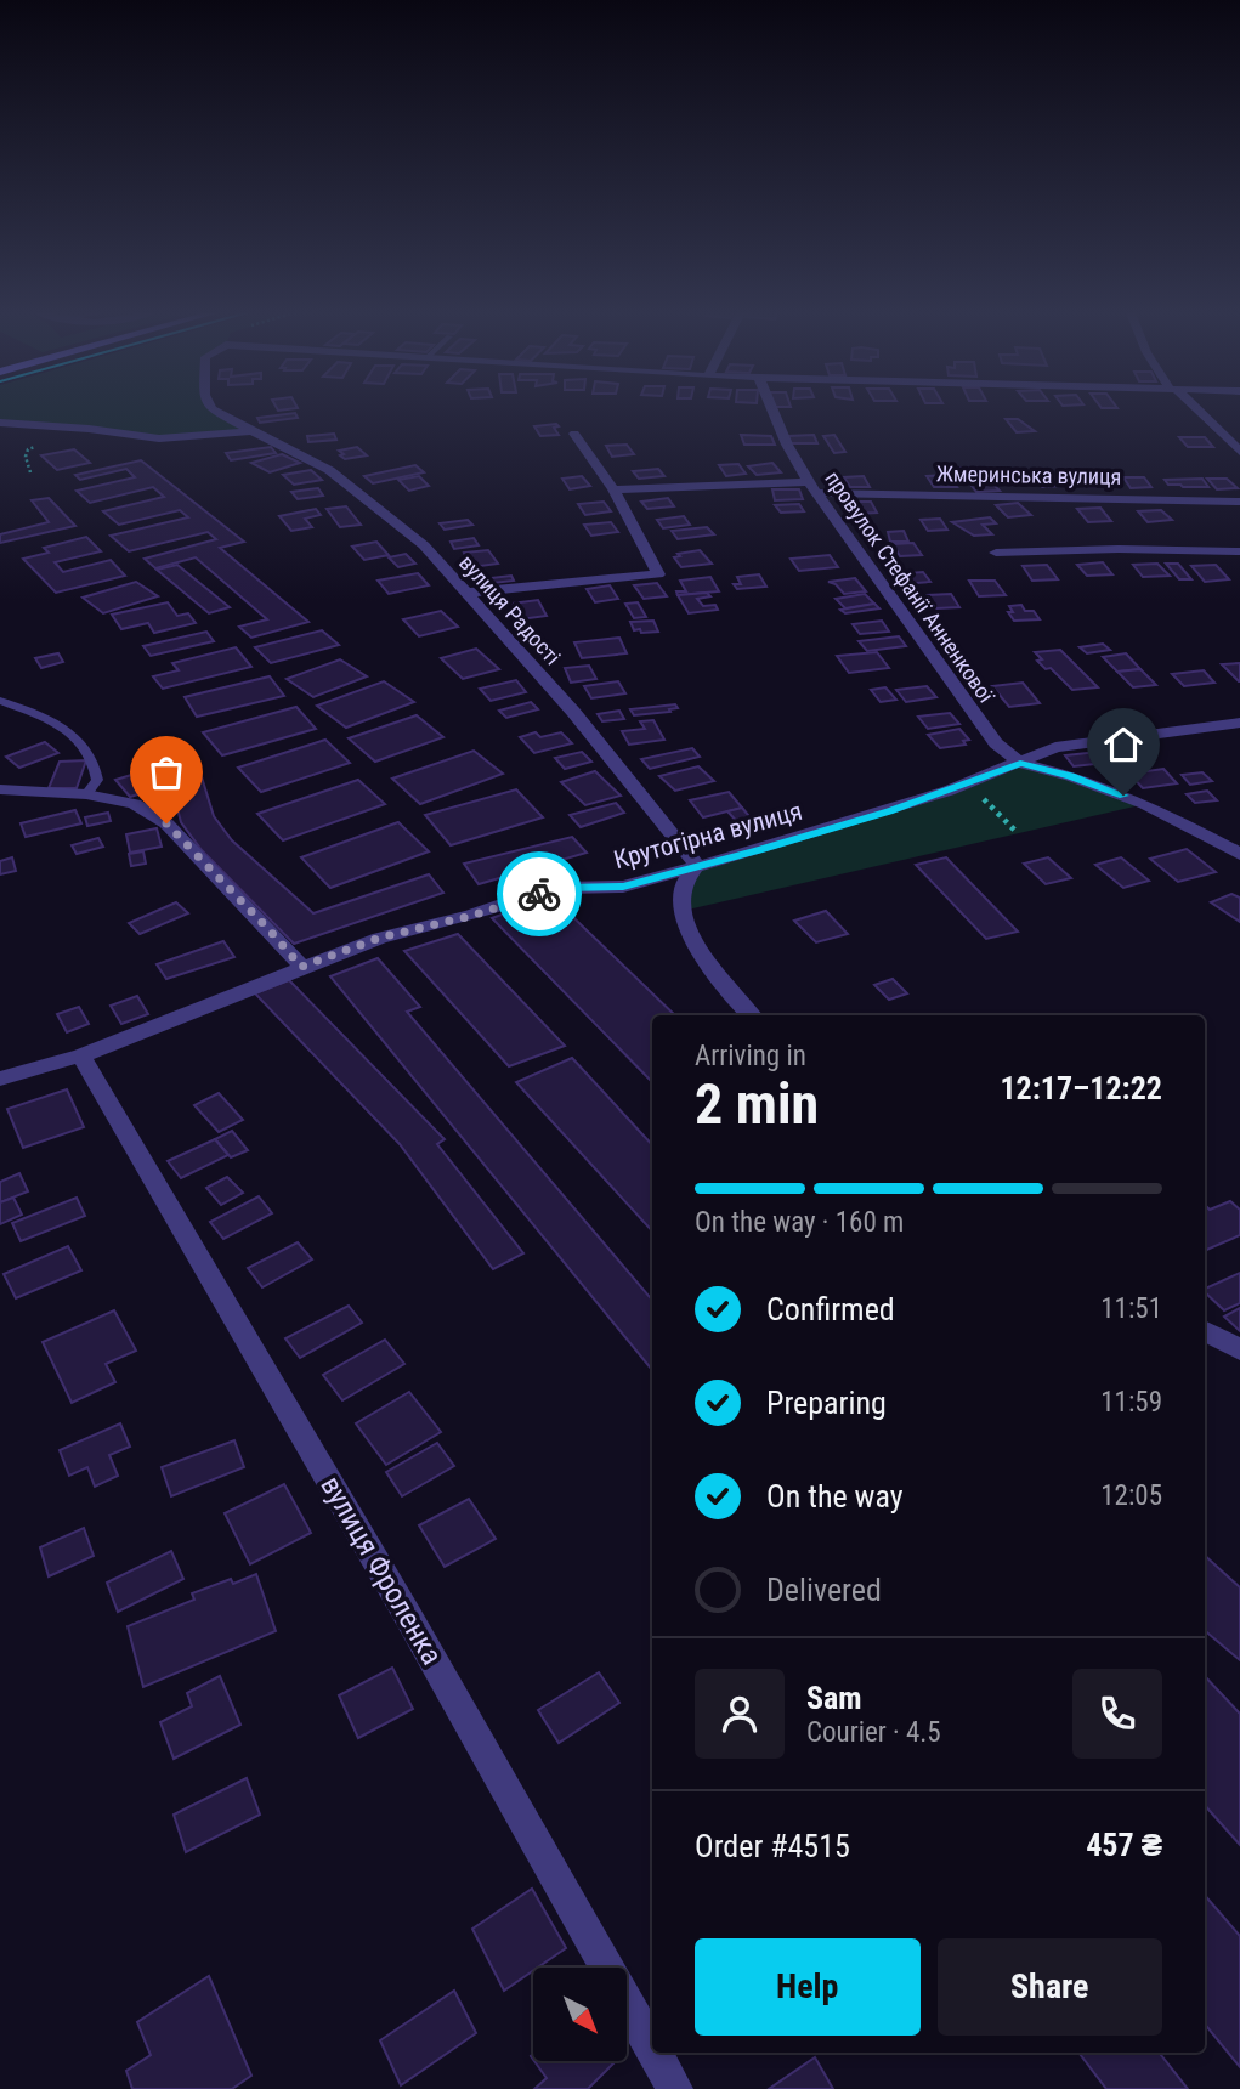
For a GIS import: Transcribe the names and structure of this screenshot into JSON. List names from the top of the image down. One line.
{"streets":{"street":["Жмеринська вулиця","провулок Стефанії Анненкової","вулиця Радості","Крутогірна вулиця","вулиця Фроленка"]},"crossings":[["Жмеринська вулиця","провулок Стефанії Анненкової"],["провулок Стефанії Анненкової","Крутогірна вулиця"],["вулиця Радості","Крутогірна вулиця"],["Крутогірна вулиця","вулиця Фроленка"]],"north":"bottom right","page":{"heading":["2 min","Arriving in","12:17–12:22"],"panel":["Sam","Courier · 4.5","Order #4515","457 ₴"],"bar":"On the way · 160 m","list":[["Confirmed","11:51"],["Preparing","11:59"],["On the way","12:05"],"Delivered"],"buttons":["Help","Share"]}}
